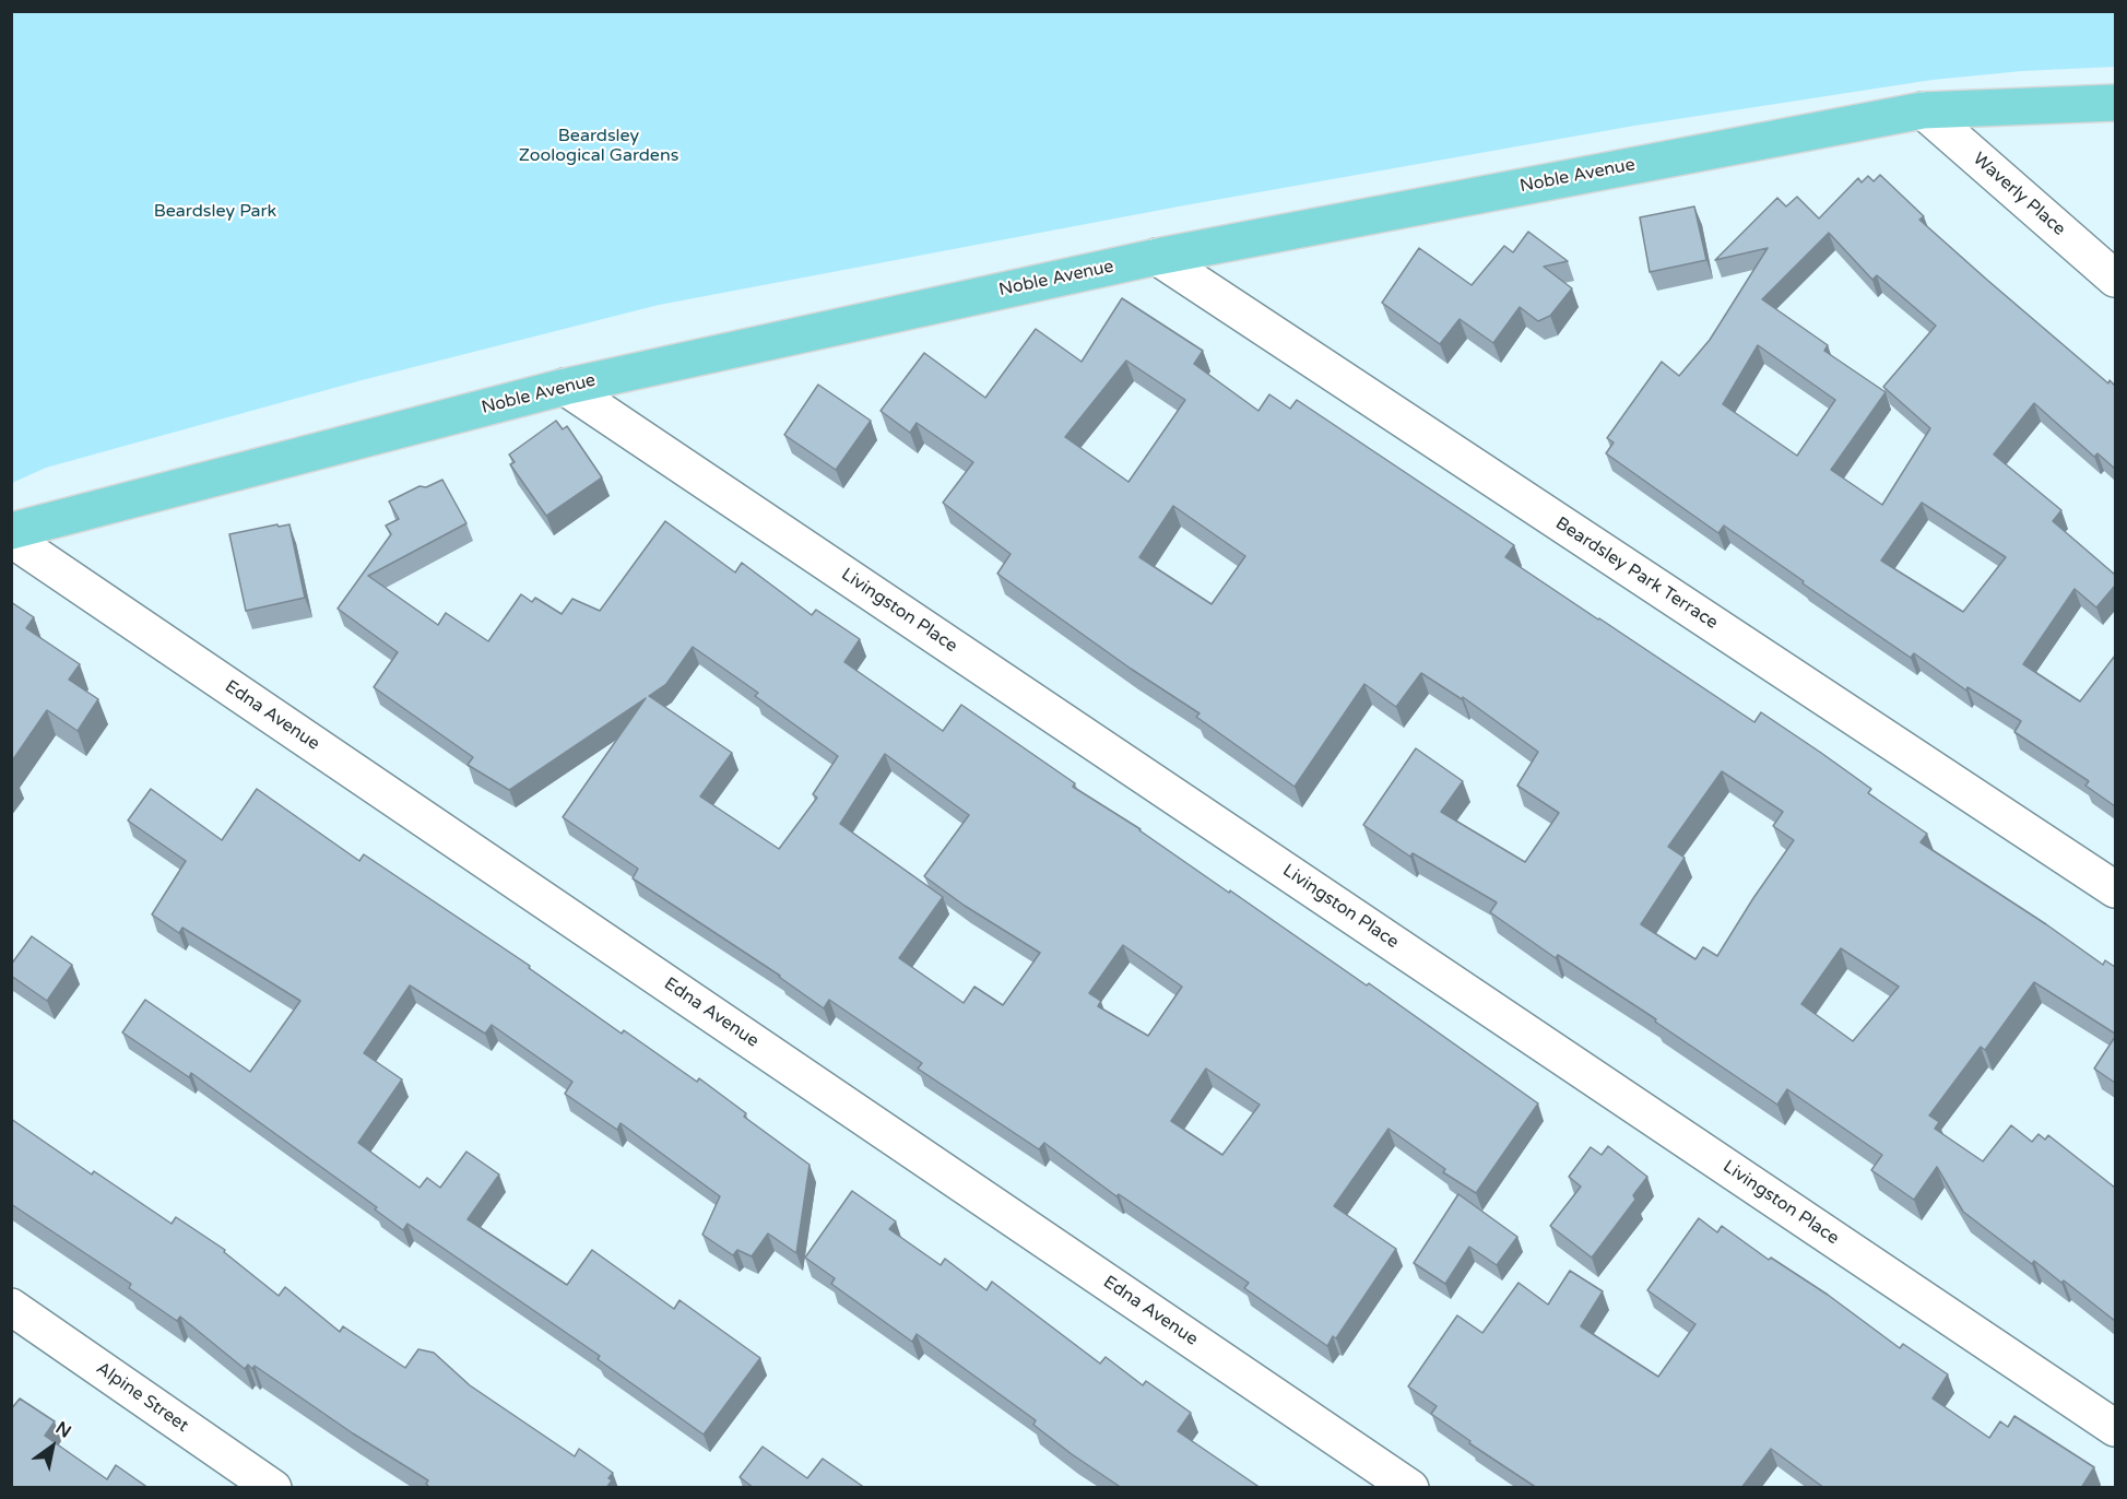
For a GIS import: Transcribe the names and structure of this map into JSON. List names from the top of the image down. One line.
{"streets":{"main road":["Noble Avenue"],"street":["Waverly Place","Beardsley Park Terrace","Livingston Place","Edna Avenue","Alpine Street"]},"crossings":[["Noble Avenue","Waverly Place"],["Noble Avenue","Beardsley Park Terrace"],["Noble Avenue","Livingston Place"]],"parks":["Beardsley Zoological Gardens","Beardsley Park"],"north":"top right"}
